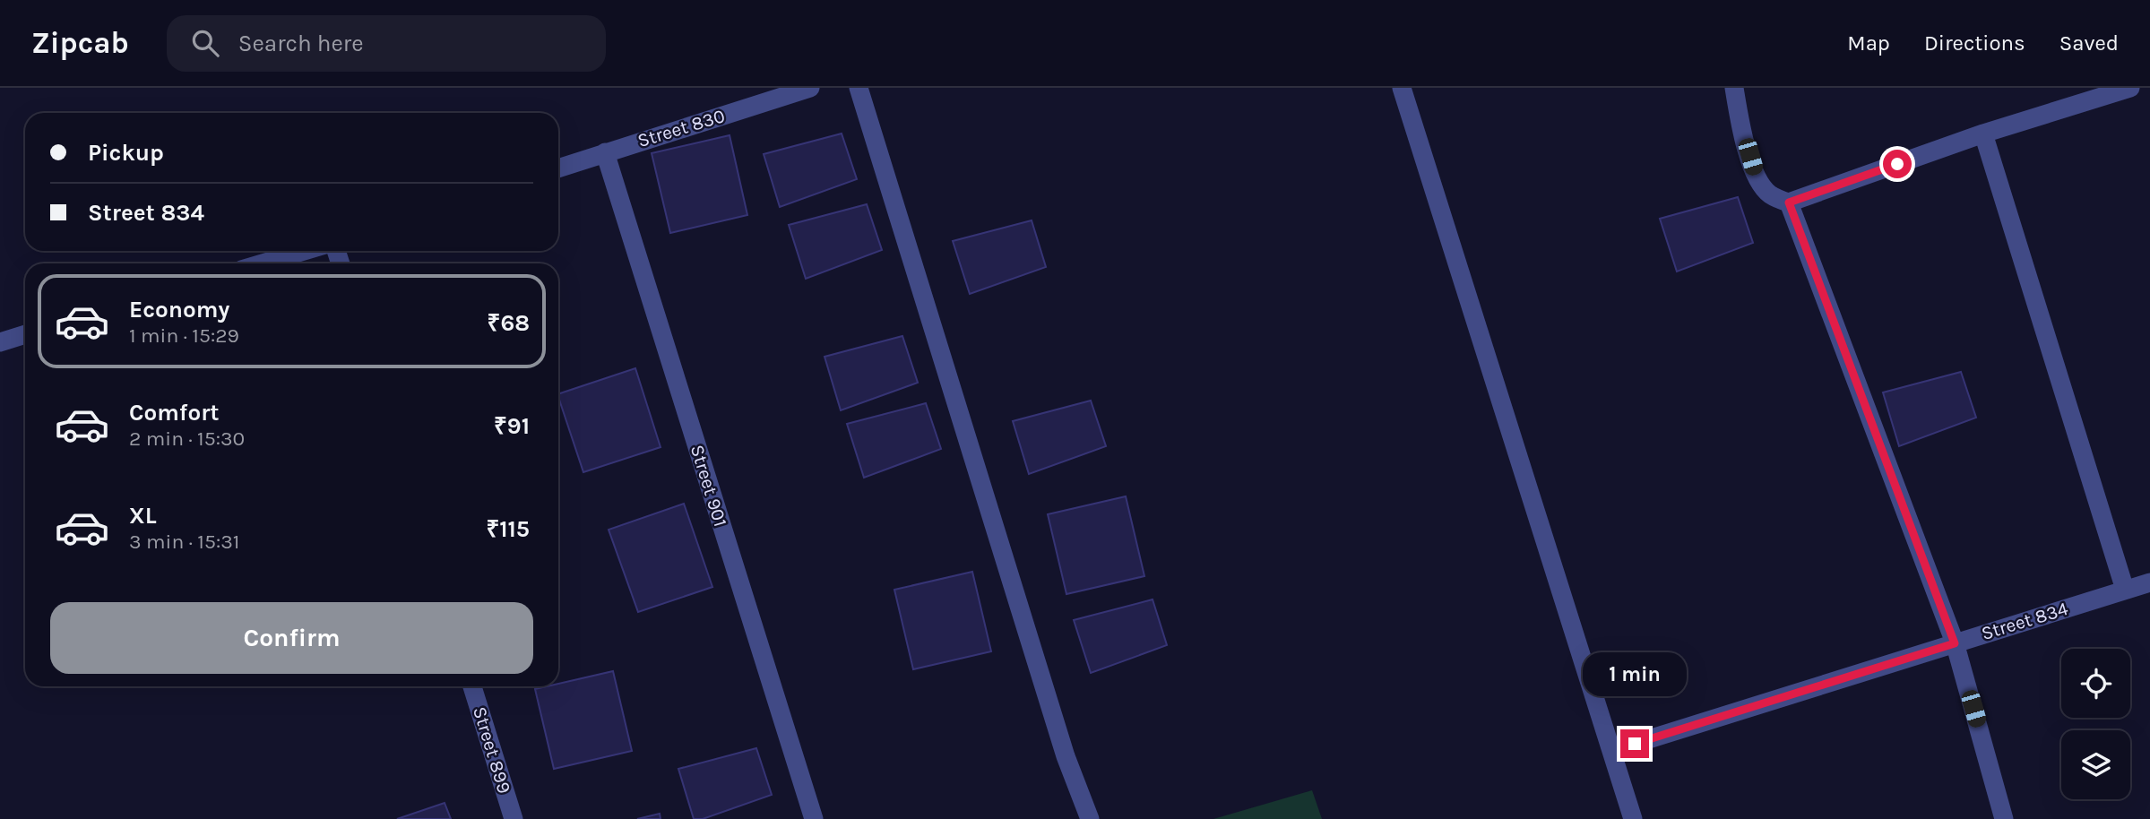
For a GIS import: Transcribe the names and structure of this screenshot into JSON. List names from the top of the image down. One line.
{"streets":{"street":["Street 830","Street 901","Street 834","Street 899"]},"crossings":[["Street 830","Street 901"]],"page":{"header":"Zipcab","search":"Search here","nav":["Map","Directions","Saved"],"banner":["Pickup","Street 834"],"list":[{"name":"Economy","note":"1 min · 15:29","value":"₹68"},{"name":"Comfort","note":"2 min · 15:30","value":"₹91"},{"name":"XL","note":"3 min · 15:31","value":"₹115"}],"buttons":"Confirm","bubble":"1 min"}}
